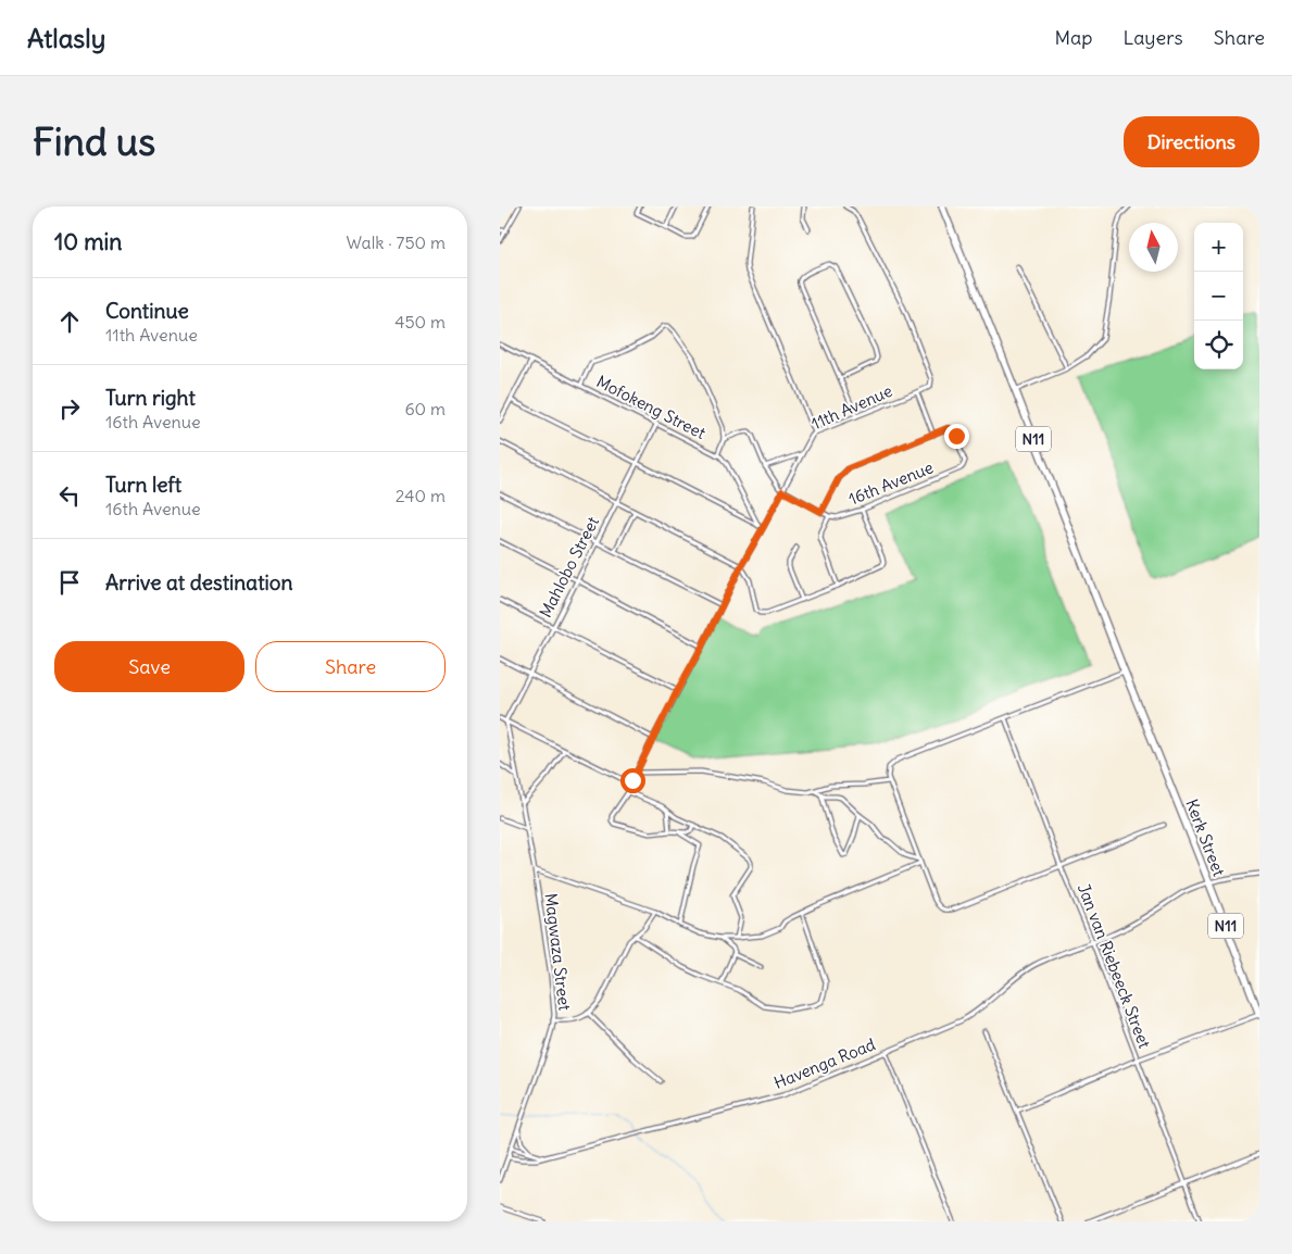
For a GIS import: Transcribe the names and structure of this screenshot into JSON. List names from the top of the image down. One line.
{"streets":{"highway":["N11","Kerk Street"],"street":["Mofokeng Street","11th Avenue","16th Avenue","Mahlobo Street","Magwaza Street","Jan van Riebeeck Street","Havenga Road"]},"crossings":[["Mofokeng Street","Mahlobo Street"],["N11","Kerk Street"],["Mahlobo Street","Magwaza Street"],["Kerk Street","Havenga Road"],["Magwaza Street","Havenga Road"],["Jan van Riebeeck Street","Havenga Road"]],"north":"top","page":{"header":"Atlasly","nav":["Map","Layers","Share"],"buttons":["Directions",["Save","Share"]],"title":"Find us","heading":["10 min","Walk · 750 m"],"map_buttons":["+","−"],"list":[["Continue","11th Avenue","450 m"],["Turn right","16th Avenue","60 m"],["Turn left","16th Avenue","240 m"],"Arrive at destination"]}}
